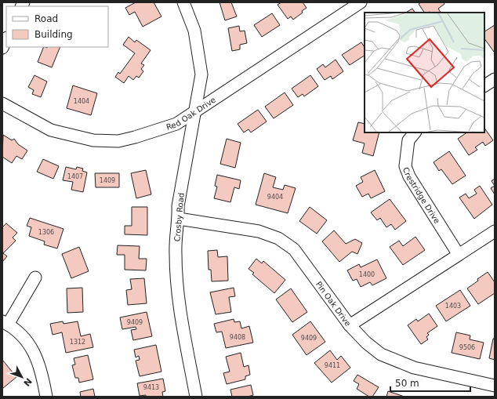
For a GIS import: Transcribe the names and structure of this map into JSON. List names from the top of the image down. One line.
{"streets":{"street":["Red Oak Drive","Crestridge Drive","Crosby Road","Pin Oak Drive"]},"crossings":[["Red Oak Drive","Crosby Road"],["Crosby Road","Pin Oak Drive"]],"house_numbers":["1404","1407","1409","9404","1306","1400","1403","9409","9408","9409","1312","9506","9411","9413"],"legend":["Road","Building"],"scale_bar":"50 m","north":"bottom right"}
